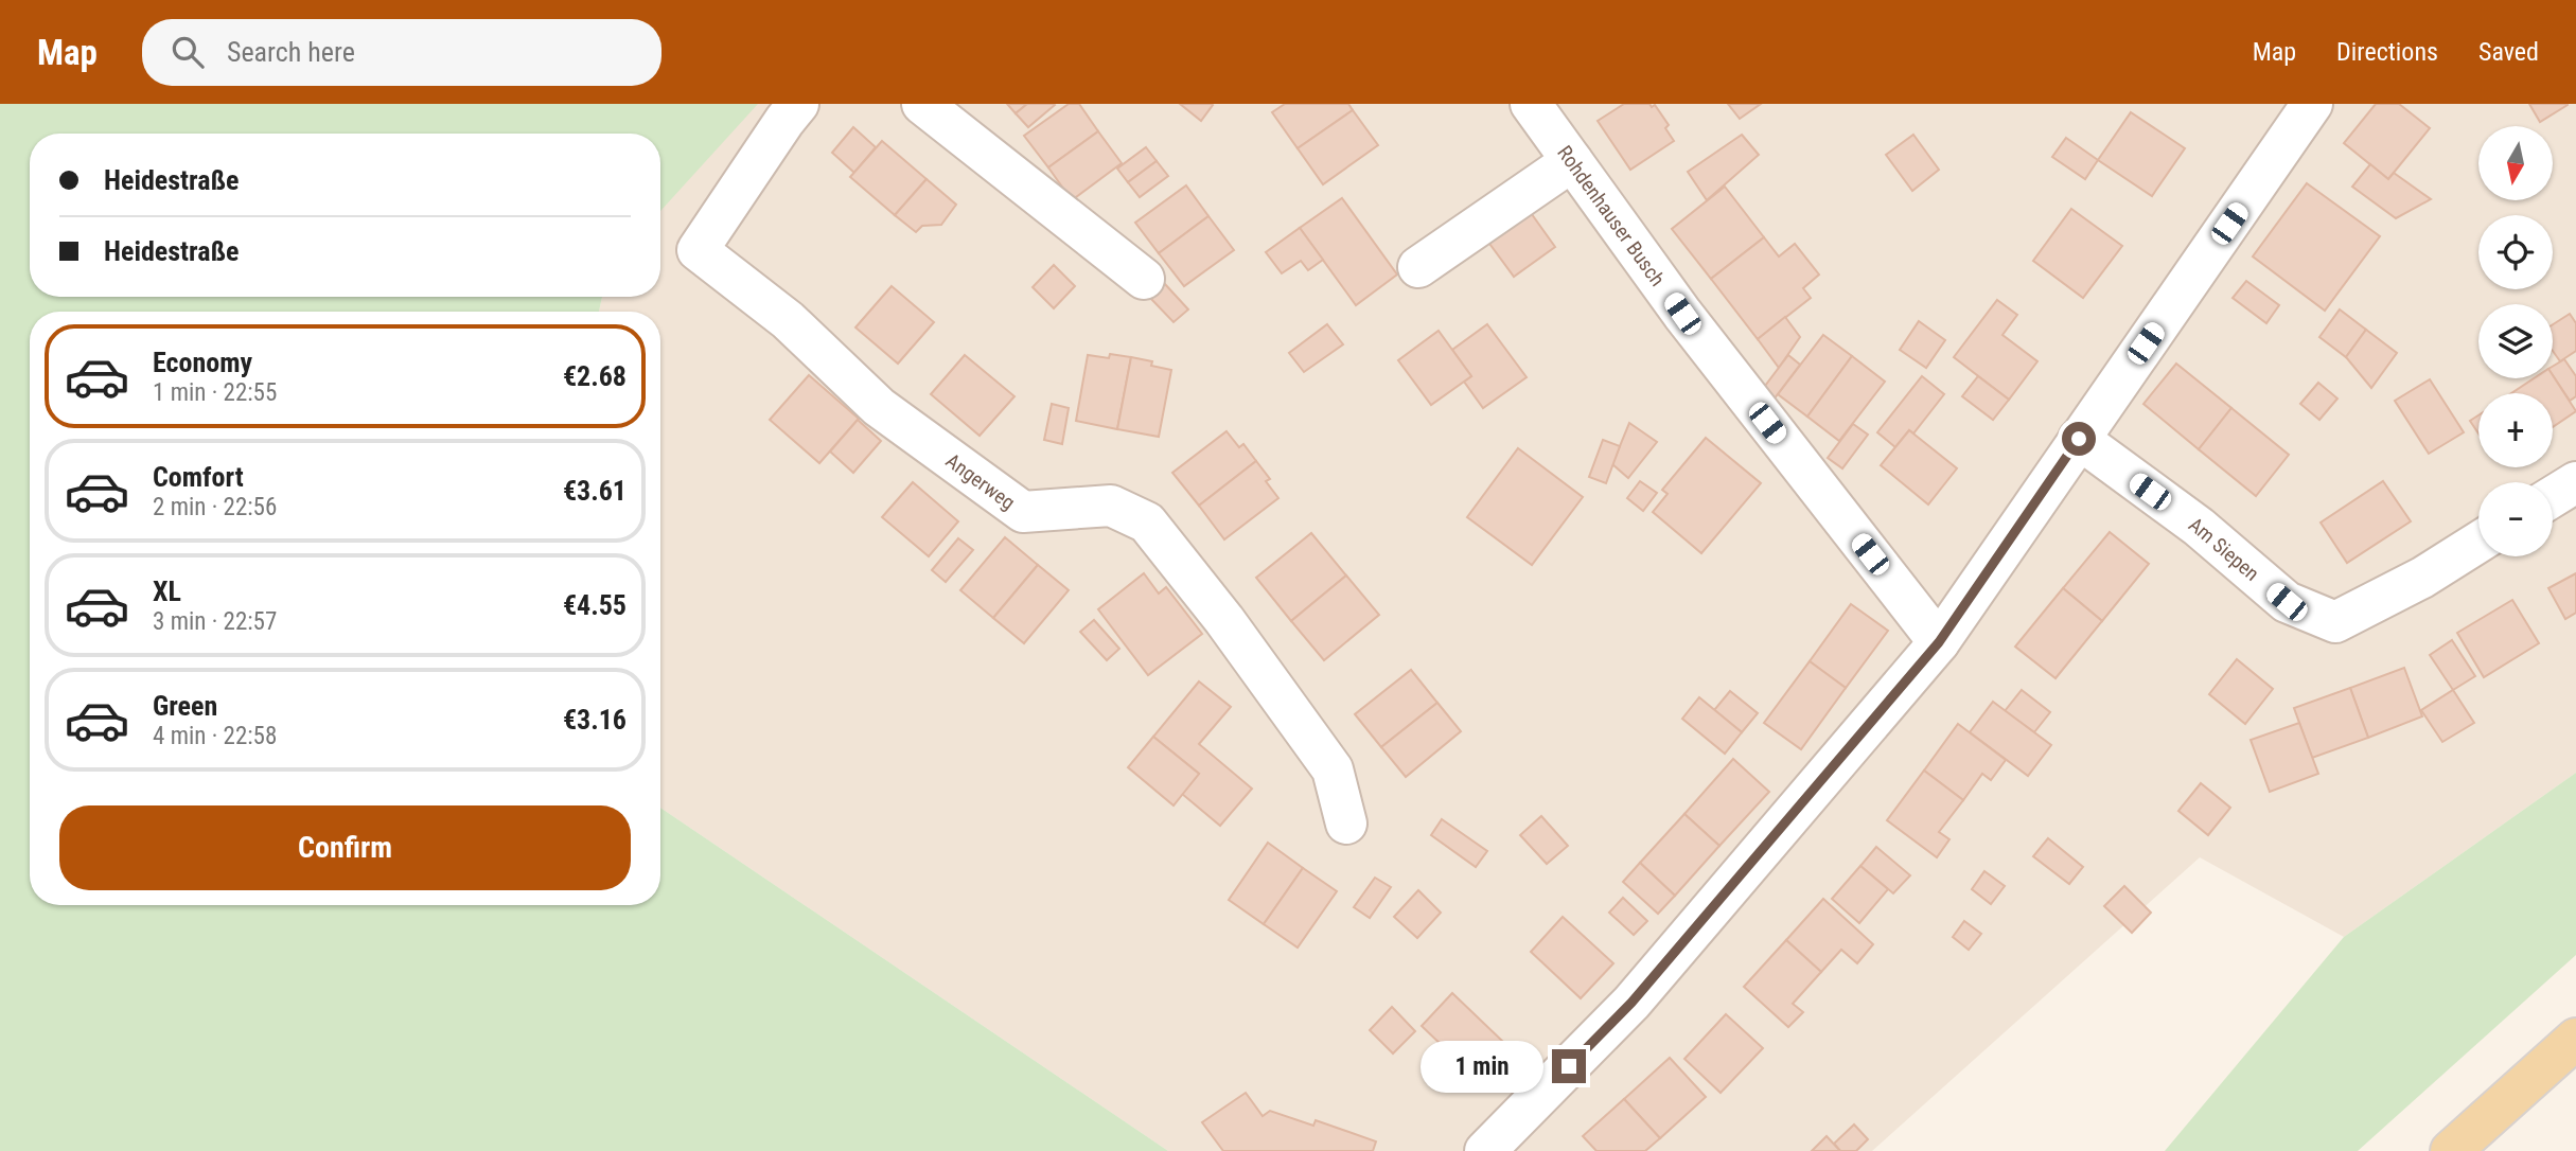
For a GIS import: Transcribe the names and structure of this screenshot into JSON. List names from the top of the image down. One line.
{"streets":{"street":["Rohdenhauser Busch","Angerweg","Am Siepen"]},"north":"bottom","page":{"header":"Map","search":"Search here","nav":["Map","Directions","Saved"],"map_buttons":["+","−"],"banner":["Heidestraße","Heidestraße"],"list":[{"name":"Economy","note":"1 min · 22:55","value":"€2.68"},{"name":"Comfort","note":"2 min · 22:56","value":"€3.61"},{"name":"XL","note":"3 min · 22:57","value":"€4.55"},{"name":"Green","note":"4 min · 22:58","value":"€3.16"}],"buttons":"Confirm","bubble":"1 min"}}
